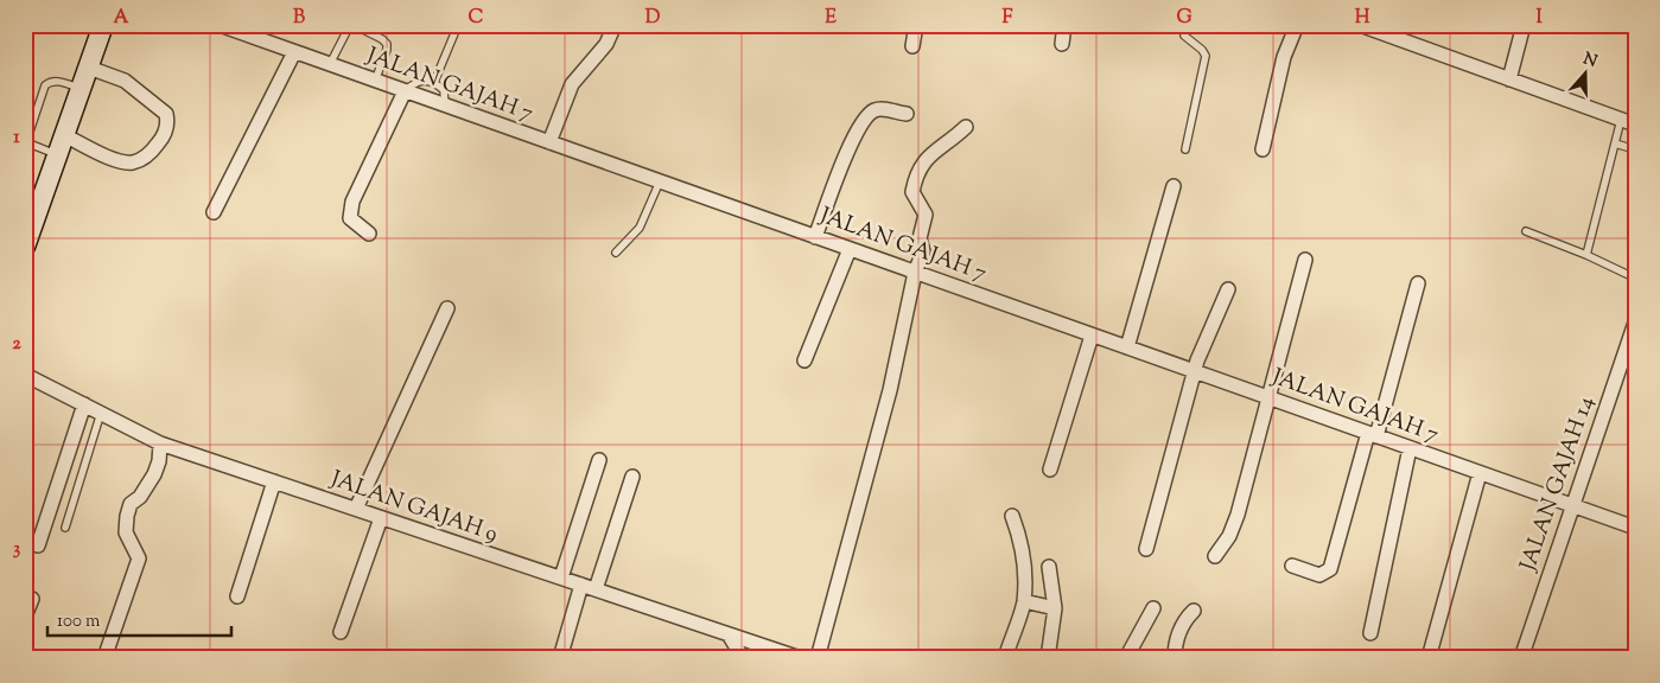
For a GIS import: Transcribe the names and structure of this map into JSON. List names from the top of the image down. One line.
{"streets":{"street":["JALAN GAJAH 7","JALAN GAJAH 14","JALAN GAJAH 9"]},"crossings":[["JALAN GAJAH 7","JALAN GAJAH 14"]],"scale_bar":"100 m","north":"top","grid":{"columns":["A","B","C","D","E","F","G","H","I"],"rows":["1","2","3"]}}
